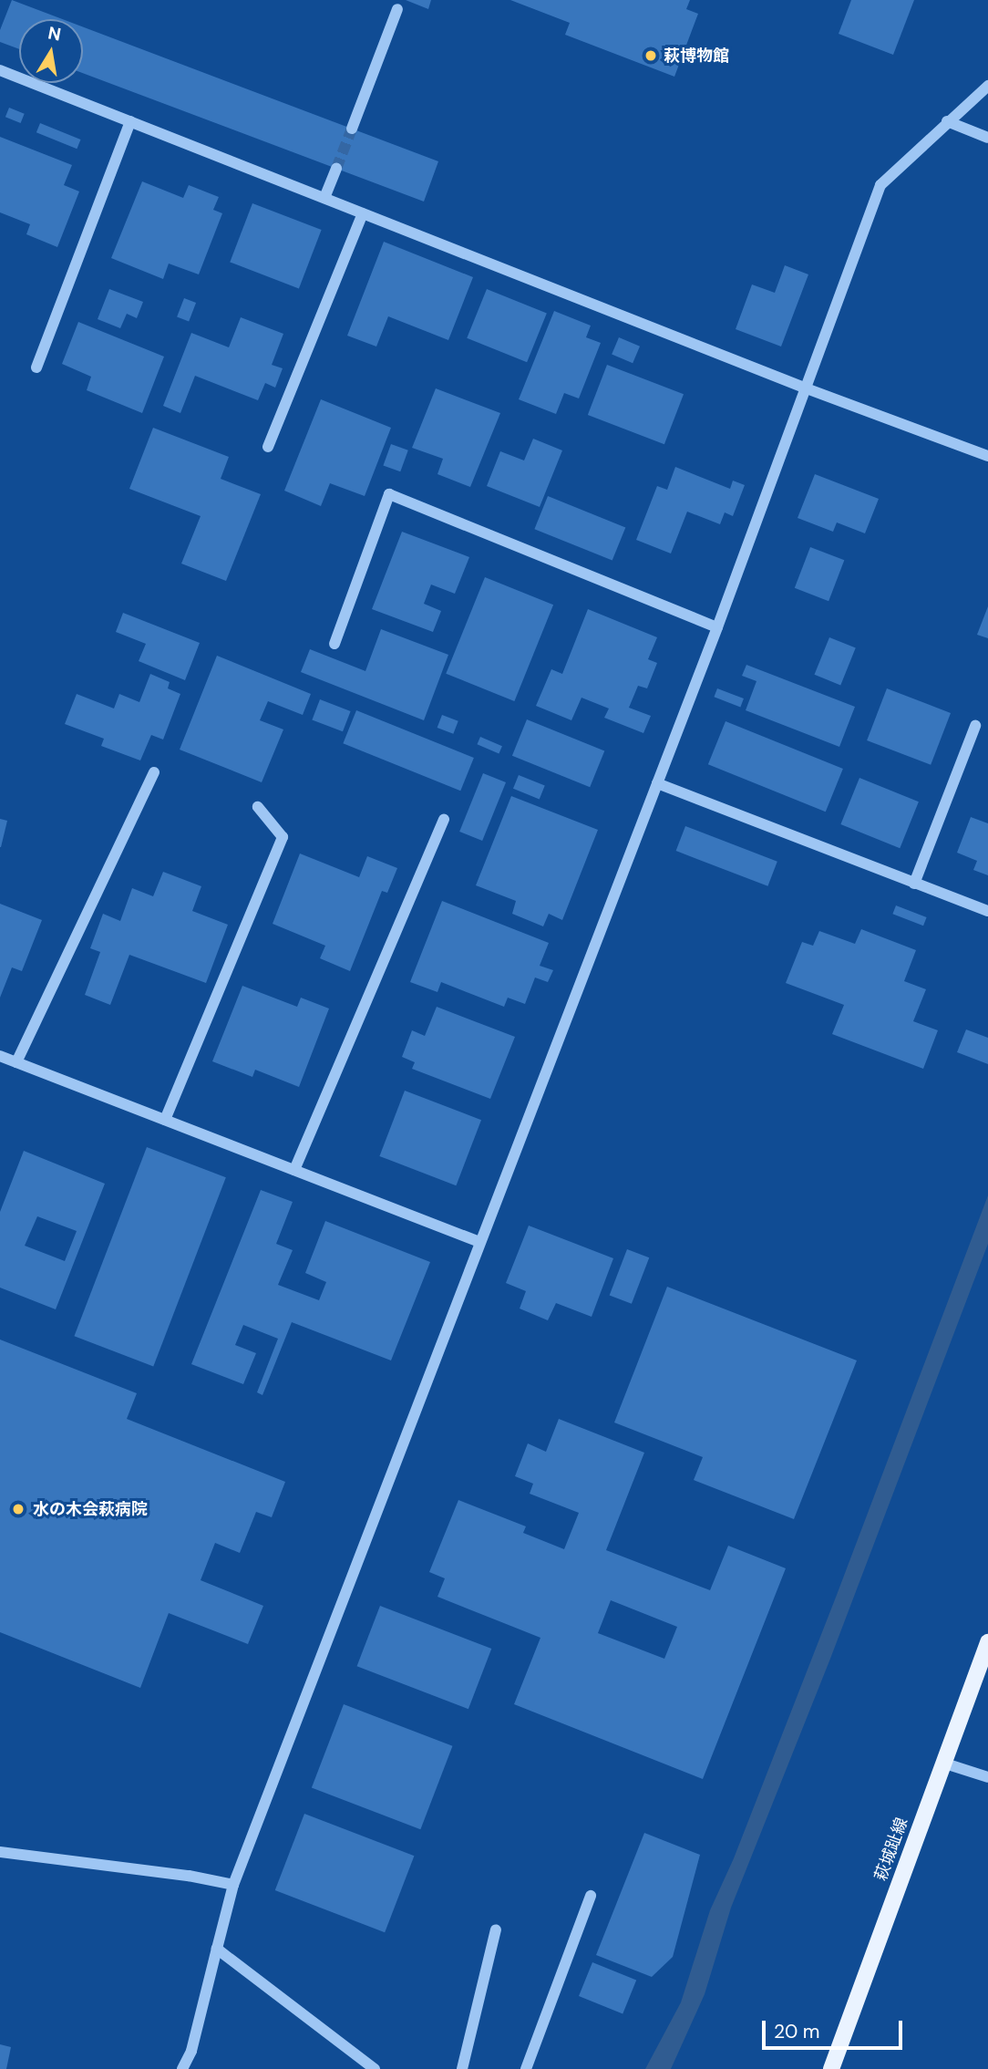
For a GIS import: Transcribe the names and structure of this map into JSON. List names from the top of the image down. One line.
{"streets":{"main road":["萩城趾線"]},"places":["萩博物館","水の木会萩病院"],"scale_bar":"20 m","north":"top"}
